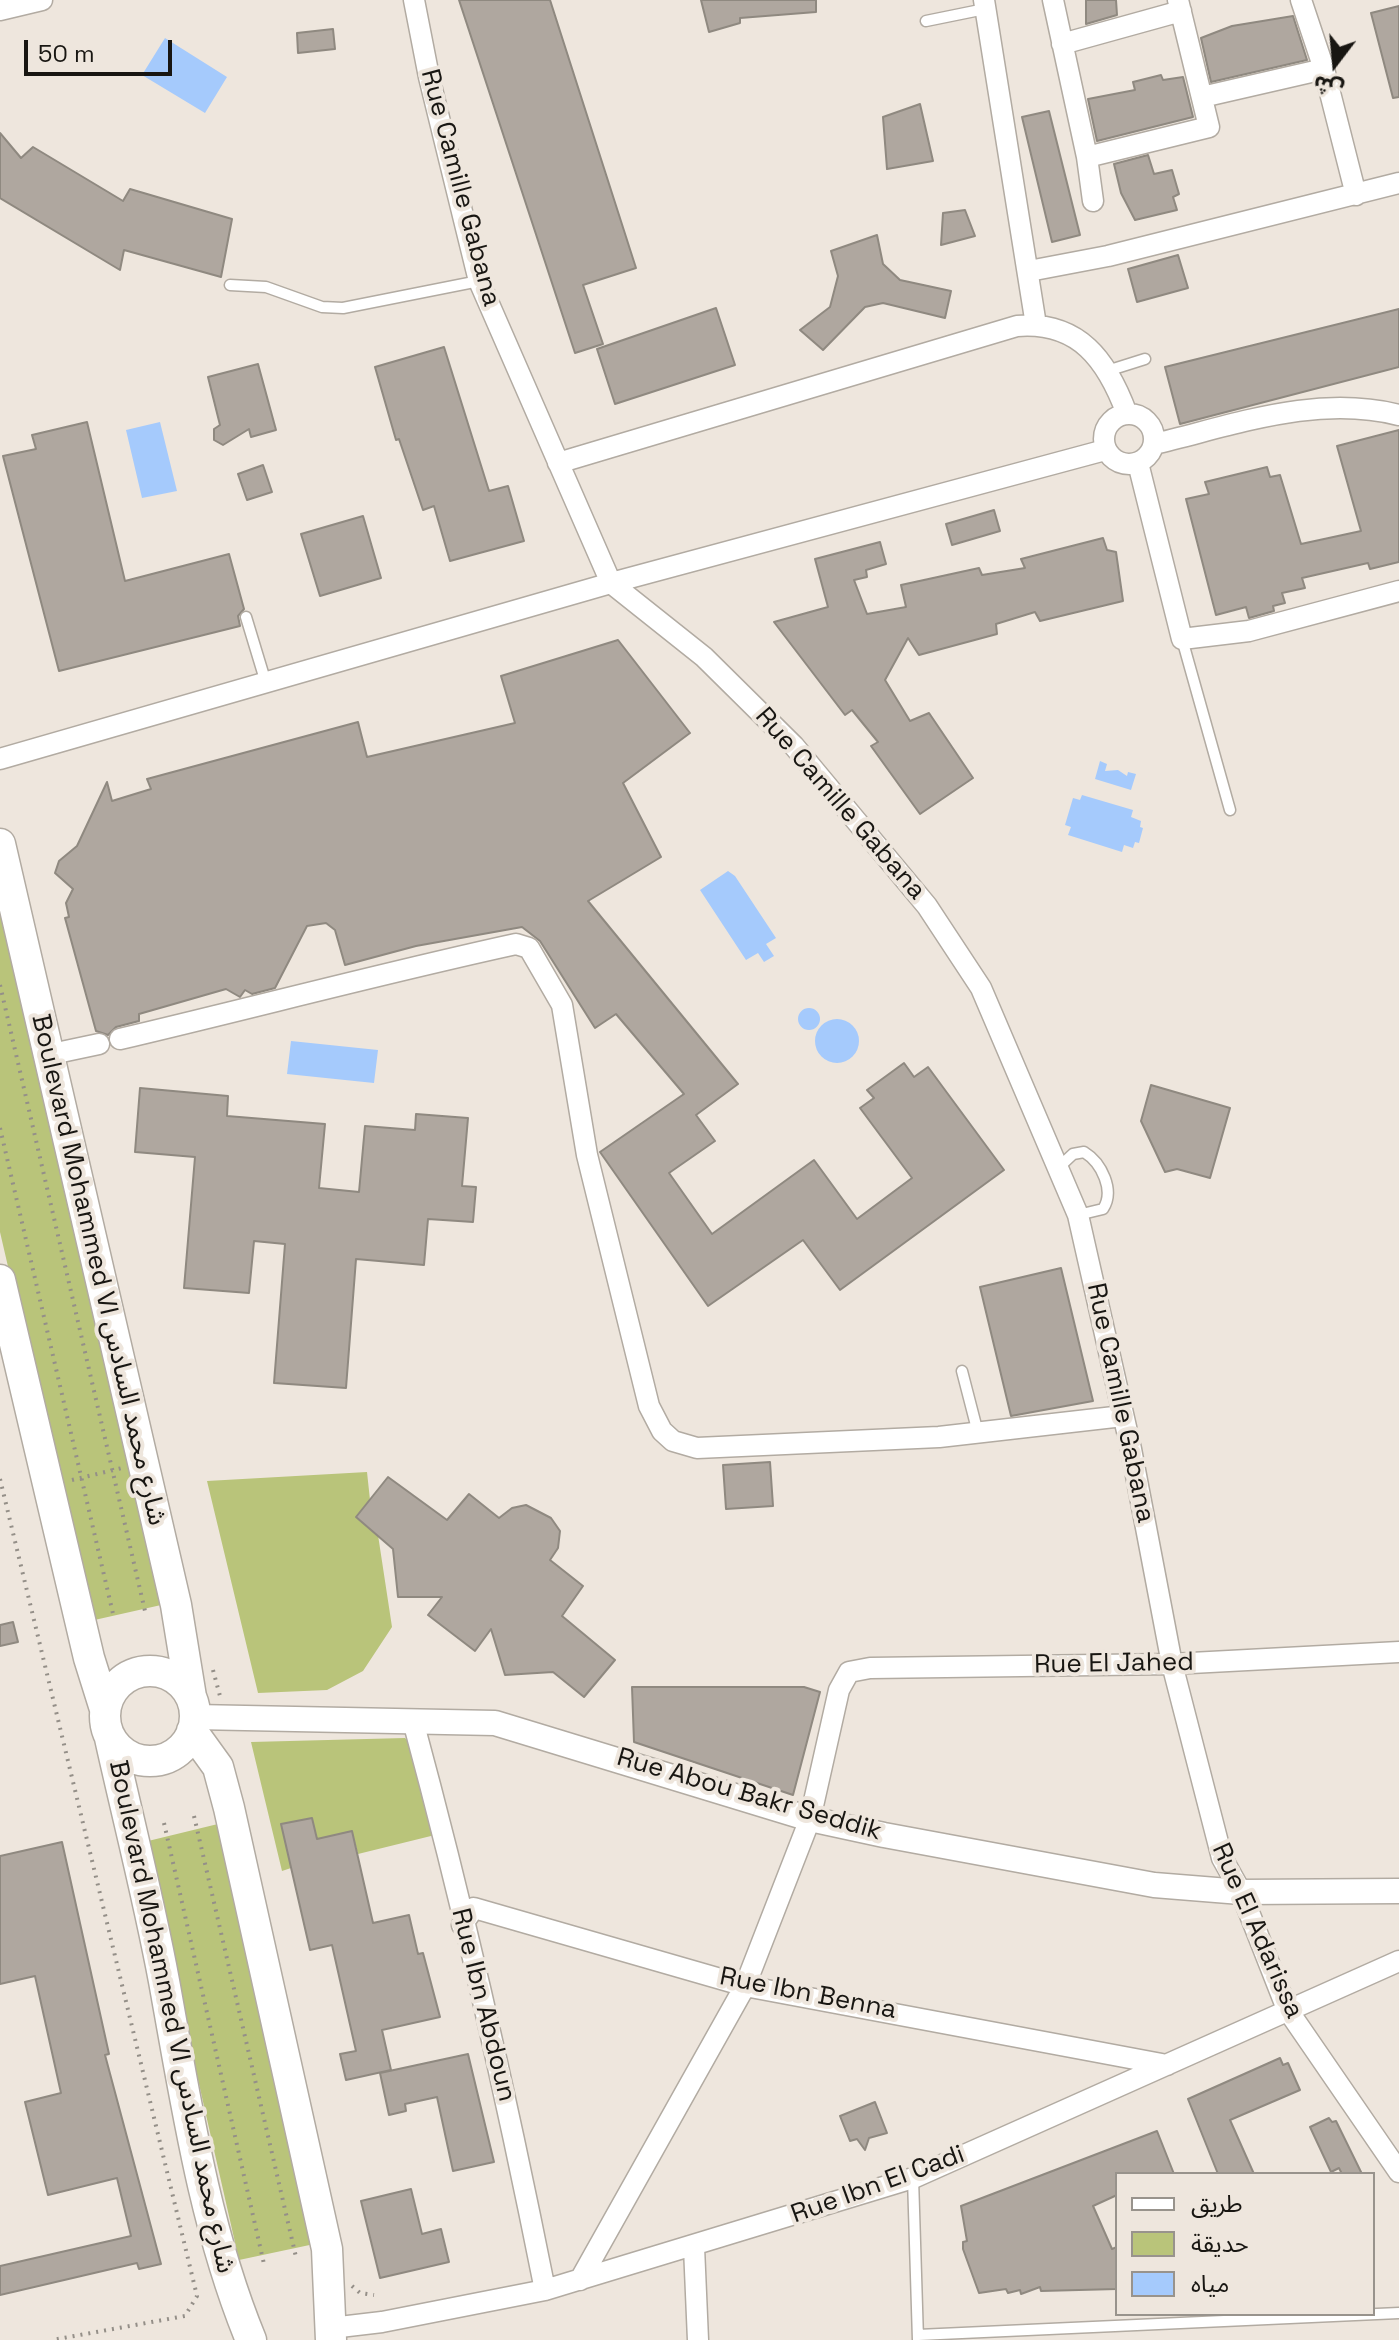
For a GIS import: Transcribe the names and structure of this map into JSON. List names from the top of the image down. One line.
{"streets":{"main road":["Boulevard Mohammed VI شارع محمد السادس"],"street":["Rue Camille Gabana","Rue El Jahed","Rue Abou Bakr Seddik","Rue El Adarissa","Rue Ibn Benna","Rue Ibn Abdoun","Rue Ibn El Cadi"]},"crossings":[["Rue Camille Gabana","Rue El Jahed"],["Rue Camille Gabana","Rue El Adarissa"],["Boulevard Mohammed VI شارع محمد السادس","Rue Abou Bakr Seddik"],["Boulevard Mohammed VI شارع محمد السادس","Rue Ibn El Cadi"],["Rue El Jahed","Rue Abou Bakr Seddik"],["Rue El Jahed","Rue El Adarissa"],["Rue Abou Bakr Seddik","Rue El Adarissa"],["Rue Abou Bakr Seddik","Rue Ibn Abdoun"],["Rue El Adarissa","Rue Ibn El Cadi"],["Rue Ibn Benna","Rue Ibn Abdoun"],["Rue Ibn Benna","Rue Ibn El Cadi"],["Rue Ibn Abdoun","Rue Ibn El Cadi"]],"legend":["طريق","حديقة","مياه"],"scale_bar":"50 m","north":"bottom"}
